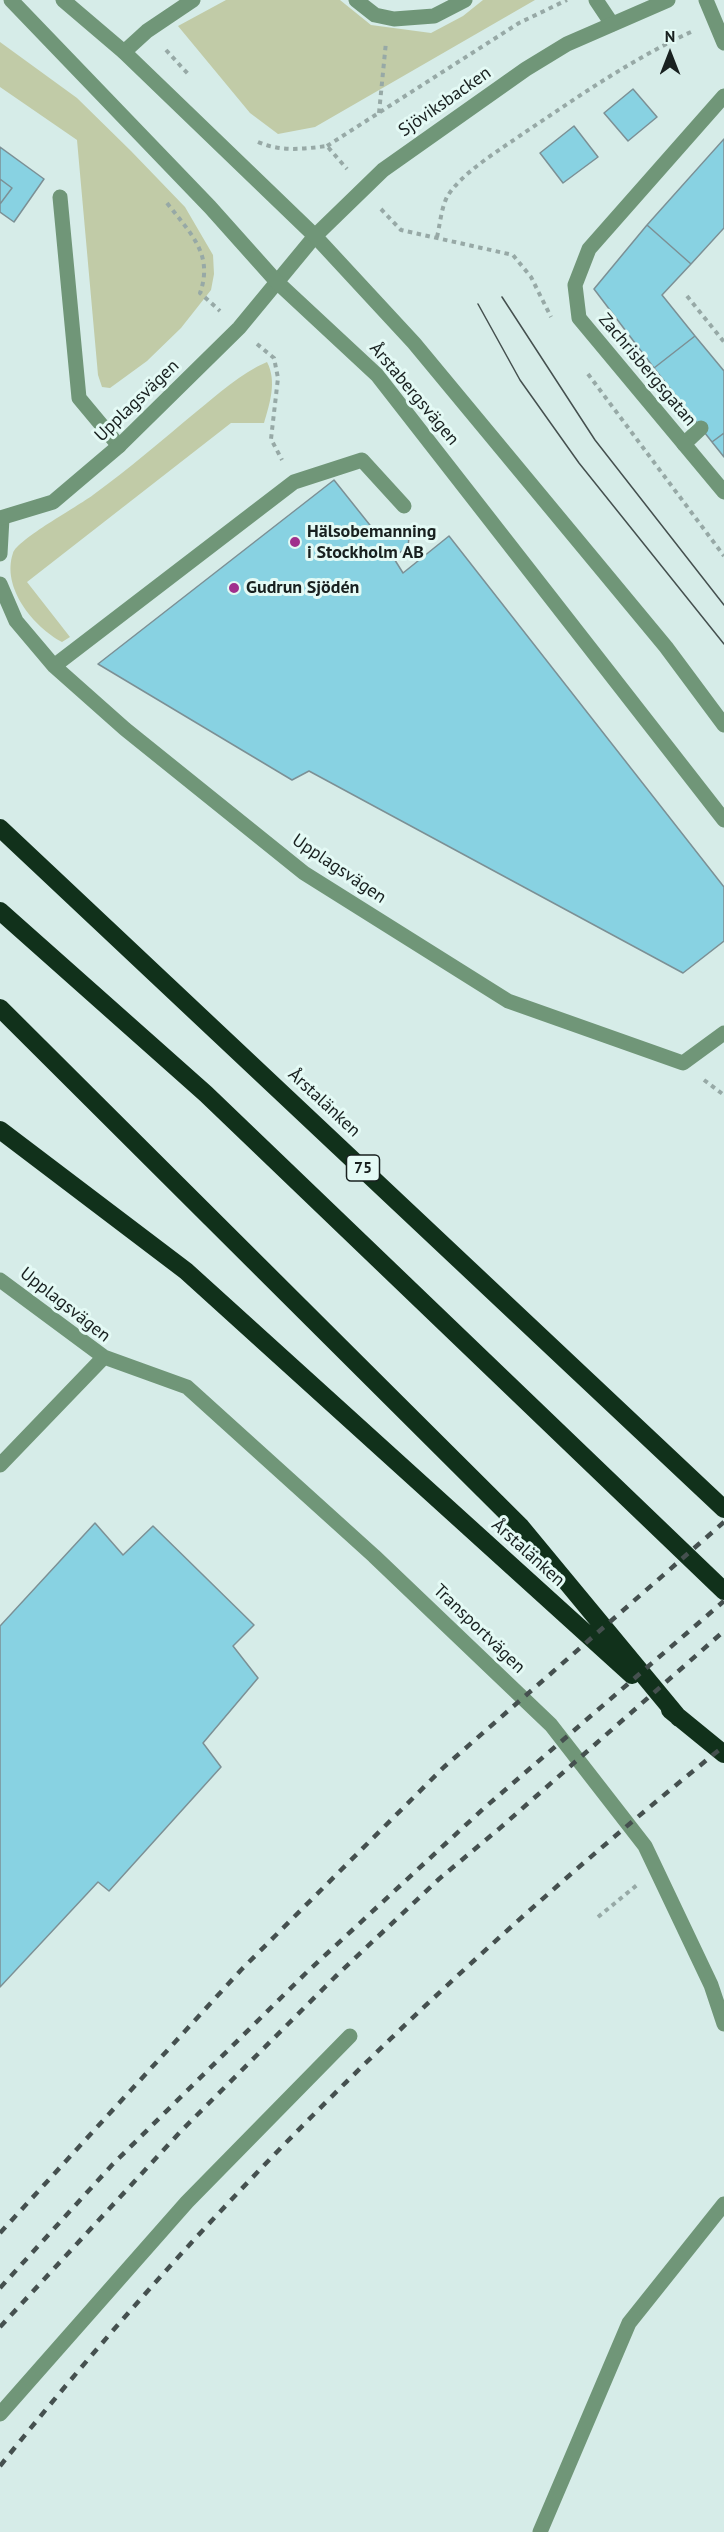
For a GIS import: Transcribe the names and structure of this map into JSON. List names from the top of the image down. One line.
{"streets":{"highway":["Årstalänken","75"],"street":["Sjöviksbacken","Zachrisbergsgatan","Årstabergsvägen","Upplagsvägen","Transportvägen"]},"crossings":[["Sjöviksbacken","Årstabergsvägen"],["Sjöviksbacken","Upplagsvägen"],["Årstabergsvägen","Upplagsvägen"],["Upplagsvägen","Transportvägen"]],"places":["Hälsobemanning i Stockholm AB","Gudrun Sjödén"],"north":"top"}
